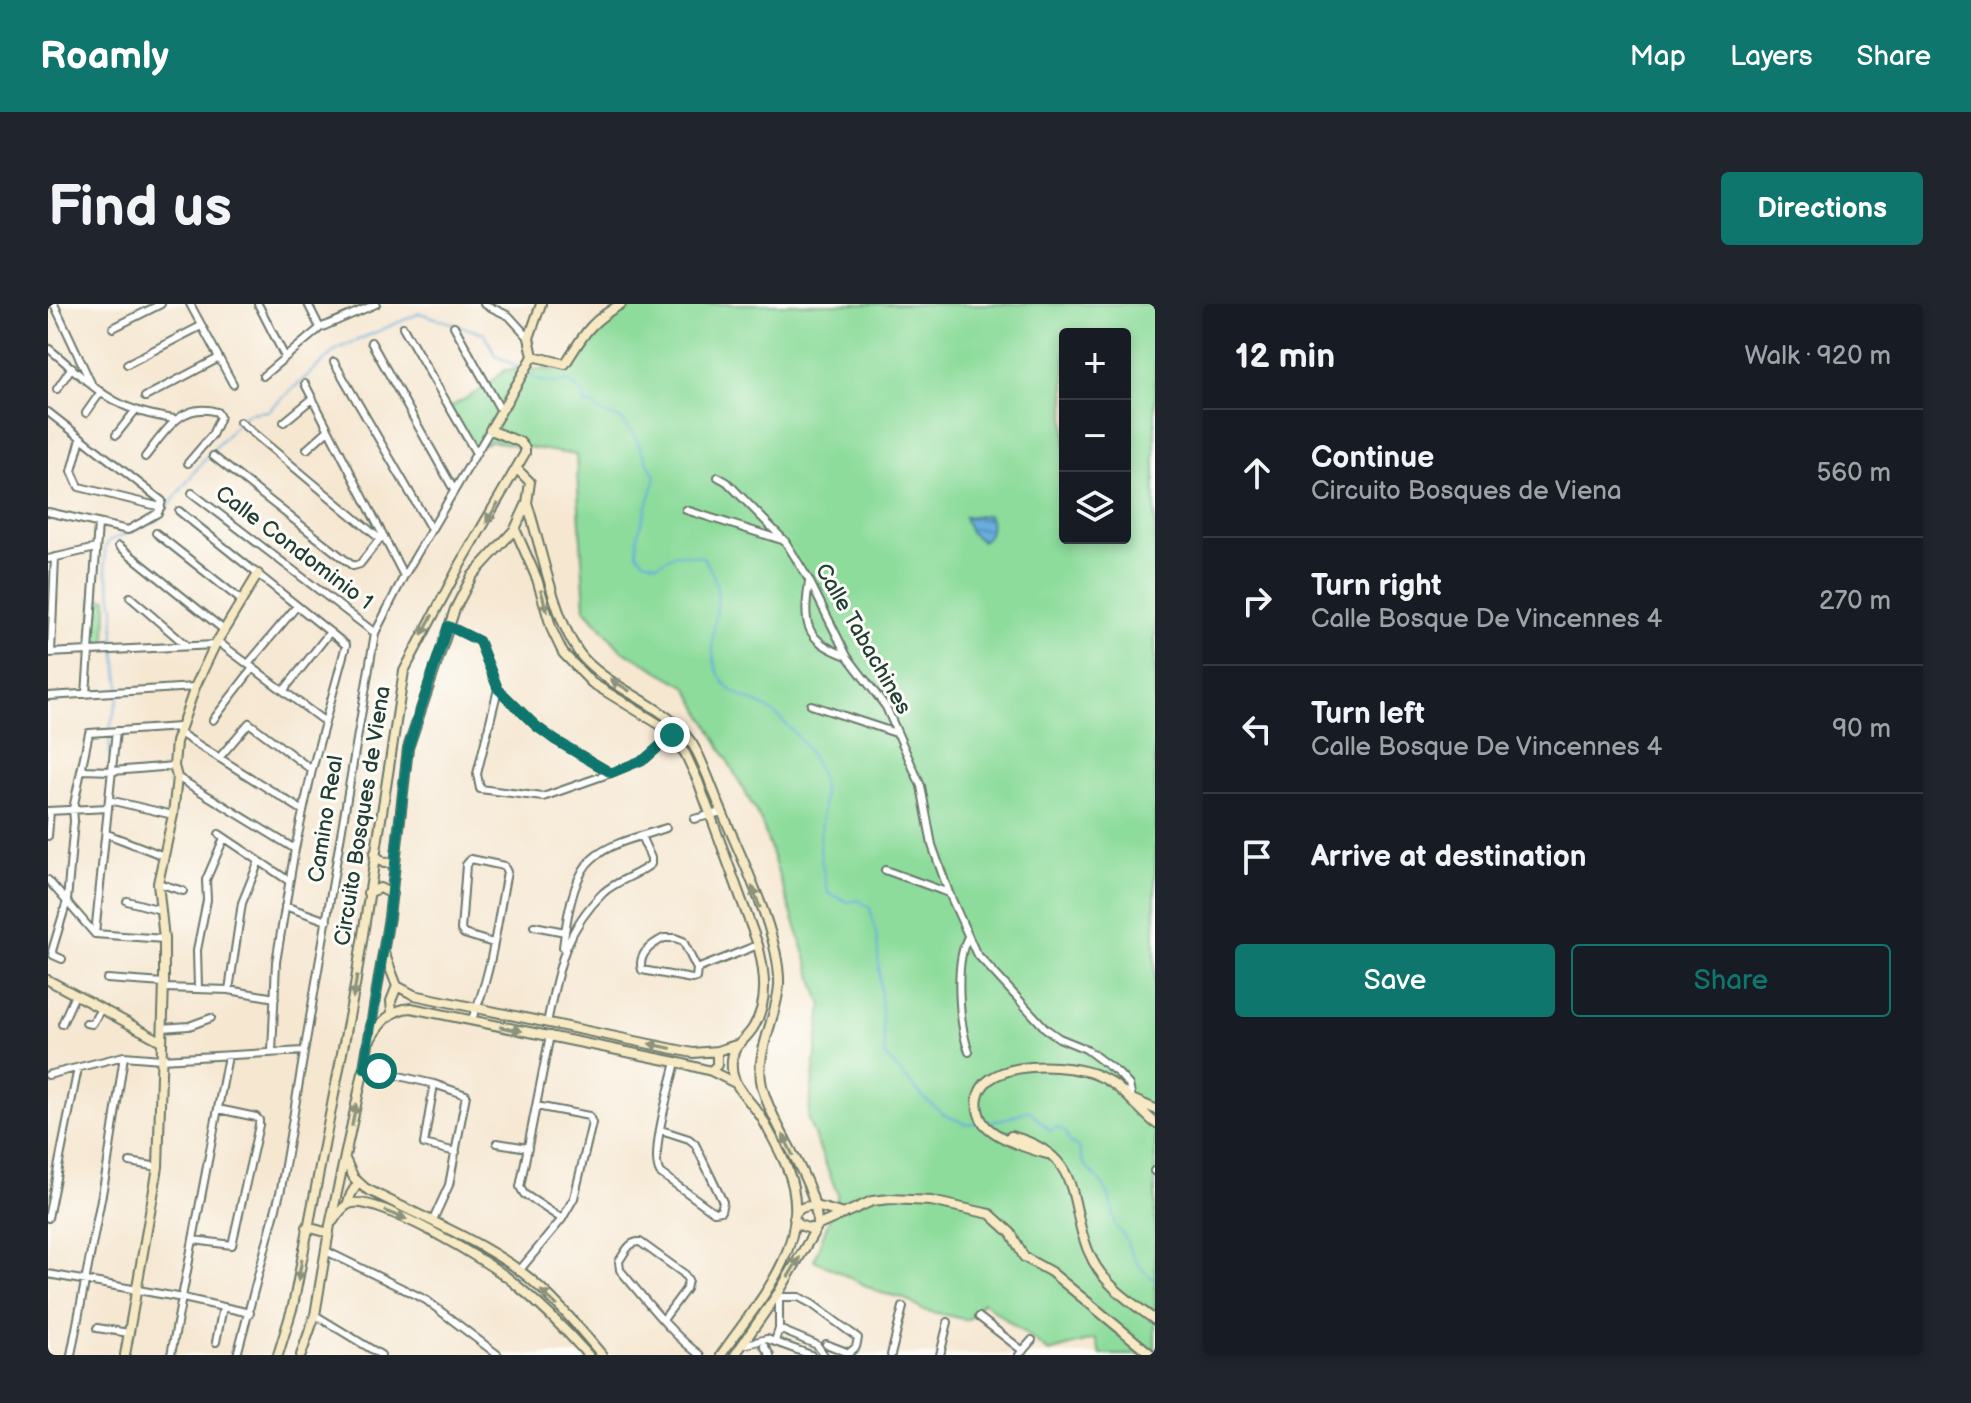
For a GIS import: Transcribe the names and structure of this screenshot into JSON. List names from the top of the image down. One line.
{"streets":{"main road":["Circuito Bosques de Viena","Camino Real"],"street":["Calle Condominio 1","Calle Tabachines"]},"crossings":[["Calle Condominio 1","Camino Real"]],"page":{"header":"Roamly","nav":["Map","Layers","Share"],"buttons":["Directions",["Save","Share"]],"title":"Find us","heading":["12 min","Walk · 920 m"],"map_buttons":["+","−"],"list":[["Continue","Circuito Bosques de Viena","560 m"],["Turn right","Calle Bosque De Vincennes 4","270 m"],["Turn left","Calle Bosque De Vincennes 4","90 m"],"Arrive at destination"]}}
